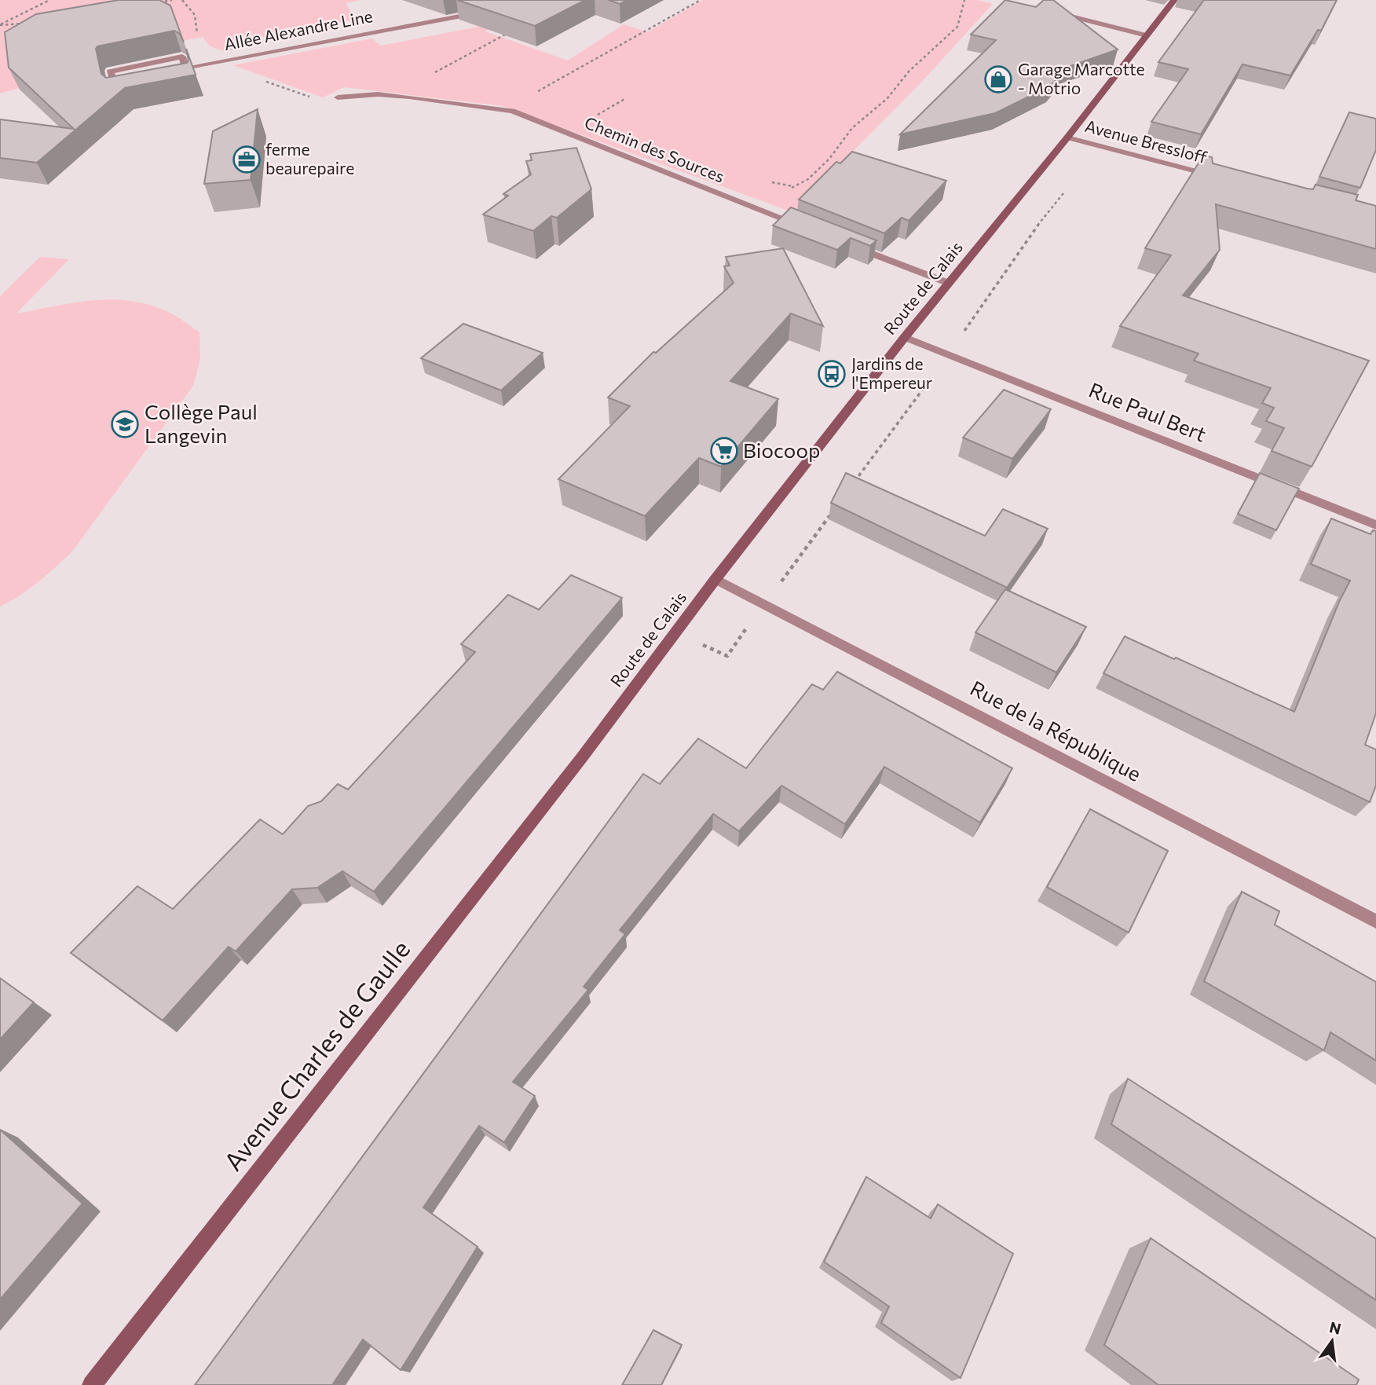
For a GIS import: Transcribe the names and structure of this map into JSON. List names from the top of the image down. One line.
{"streets":{"main road":["Route de Calais","Avenue Charles de Gaulle"],"street":["Allée Alexandre Line","Avenue Bressloff","Chemin des Sources","Rue Paul Bert","Rue de la République"]},"crossings":[["Avenue Bressloff","Route de Calais"],["Route de Calais","Rue Paul Bert"],["Route de Calais","Rue de la République"],["Route de Calais","Avenue Charles de Gaulle"]],"places":{"shop":["Garage Marcotte - Motrio"],"office":["ferme beaurepaire"],"bus stop":["Jardins de l'Empereur"],"school or university":["Collège Paul Langevin"],"supermarket":["Biocoop"]},"north":"top"}
